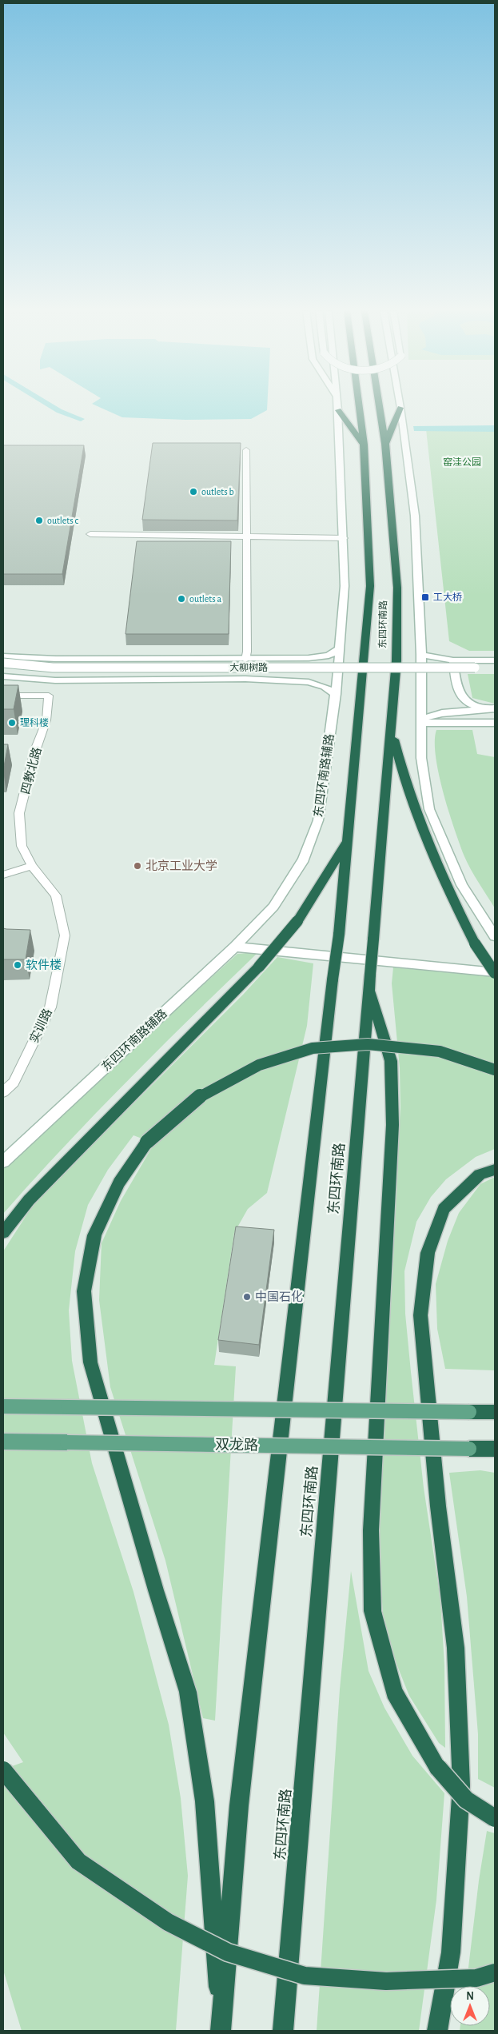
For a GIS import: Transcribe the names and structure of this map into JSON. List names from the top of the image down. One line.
{"streets":{"highway":["东四环南路"],"main road":["大柳树路","东四环南路辅路","双龙路"],"street":["四教北路","实训路"]},"crossings":[["四教北路","实训路"]],"parks":["窑洼公园"],"places":{"other":["outlets b","outlets c","outlets a","理科楼","北京工业大学","软件楼","中国石化"],"transit":["工大桥"]},"north":"top"}
